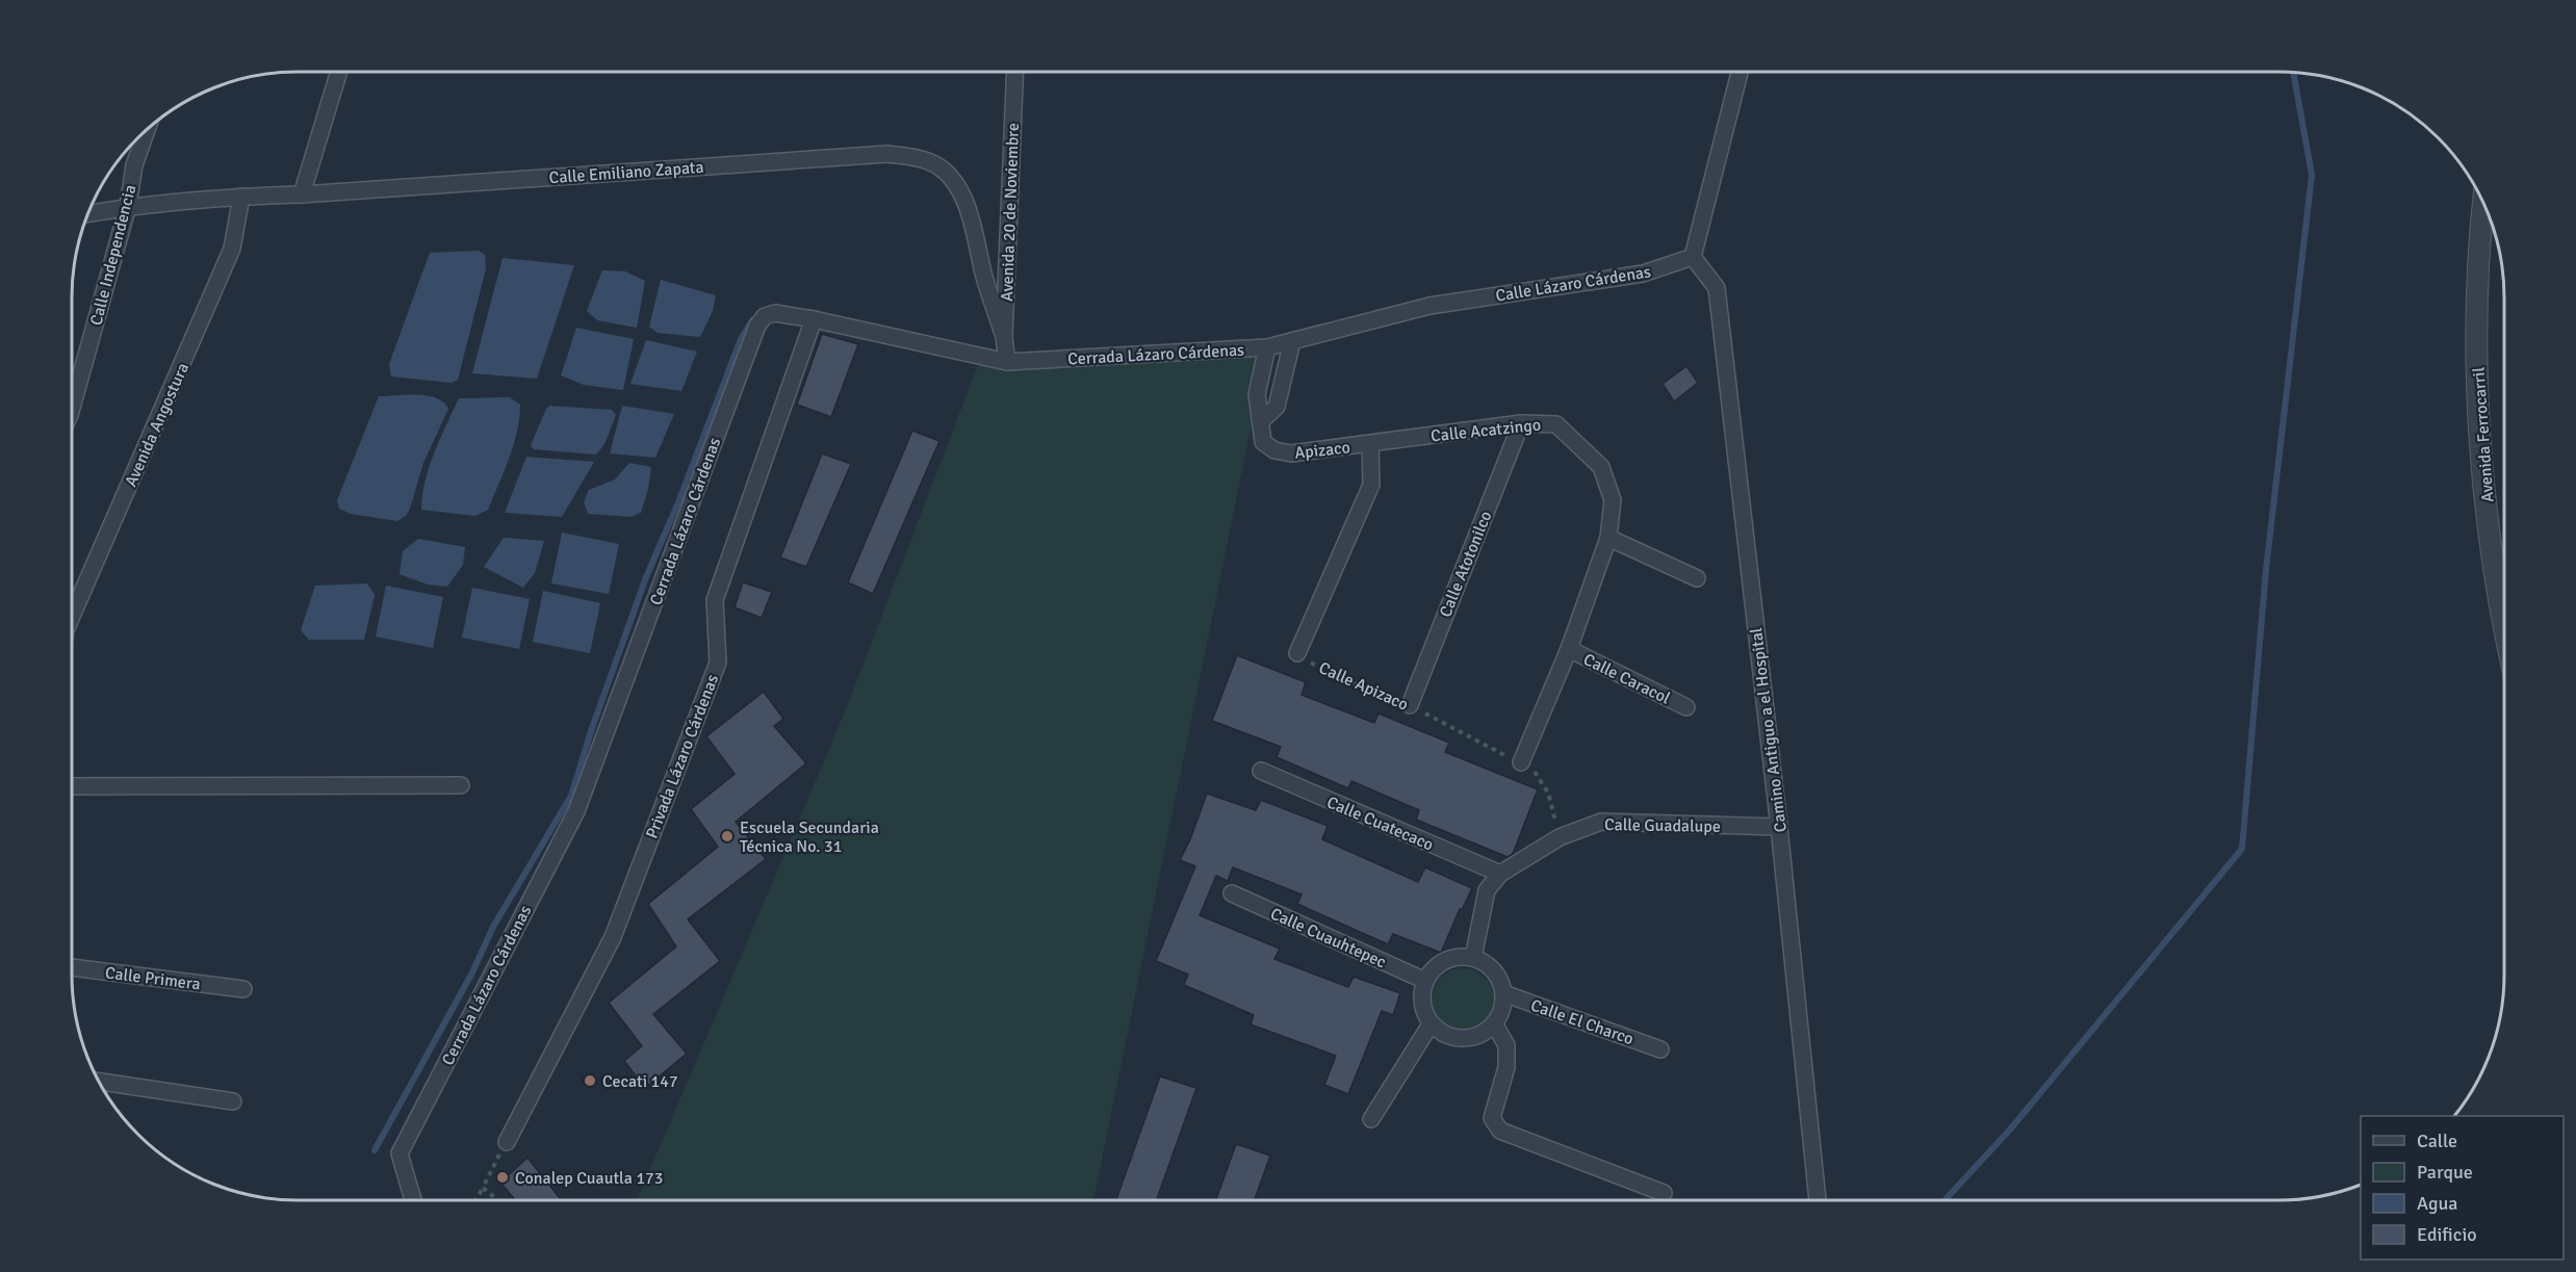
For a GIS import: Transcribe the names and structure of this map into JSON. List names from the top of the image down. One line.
{"streets":{"street":["Calle Emiliano Zapata","Avenida 20 de Noviembre","Calle Independencia","Calle Lázaro Cárdenas","Cerrada Lázaro Cárdenas","Avenida Angostura","Calle Acatzingo","Avenida Ferrocarril","Apizaco","Calle Atotonilco","Calle Caracol","Camino Antiguo a el Hospital","Privada Lázaro Cárdenas","Calle Cuatecaco","Calle Guadalupe","Calle Cuauhtepec","Calle Primera","Calle El Charco"],"path":["Calle Apizaco"]},"crossings":[["Calle Emiliano Zapata","Avenida 20 de Noviembre"],["Calle Emiliano Zapata","Calle Independencia"],["Calle Emiliano Zapata","Avenida Angostura"],["Avenida 20 de Noviembre","Cerrada Lázaro Cárdenas"],["Calle Lázaro Cárdenas","Cerrada Lázaro Cárdenas"],["Calle Lázaro Cárdenas","Camino Antiguo a el Hospital"],["Cerrada Lázaro Cárdenas","Privada Lázaro Cárdenas"],["Calle Acatzingo","Apizaco"],["Calle Acatzingo","Calle Atotonilco"],["Calle Acatzingo","Calle Caracol"],["Calle Atotonilco","Calle Apizaco"],["Calle Caracol","Calle Apizaco"],["Calle Apizaco","Calle Guadalupe"],["Camino Antiguo a el Hospital","Calle Guadalupe"],["Calle Cuatecaco","Calle Guadalupe"],["Calle Guadalupe","Calle Cuauhtepec"],["Calle Guadalupe","Calle El Charco"],["Calle Cuauhtepec","Calle El Charco"]],"places":["Escuela Secundaria Técnica No. 31","Cecati 147","Conalep Cuautla 173"],"legend":["Calle","Parque","Agua","Edificio"]}
